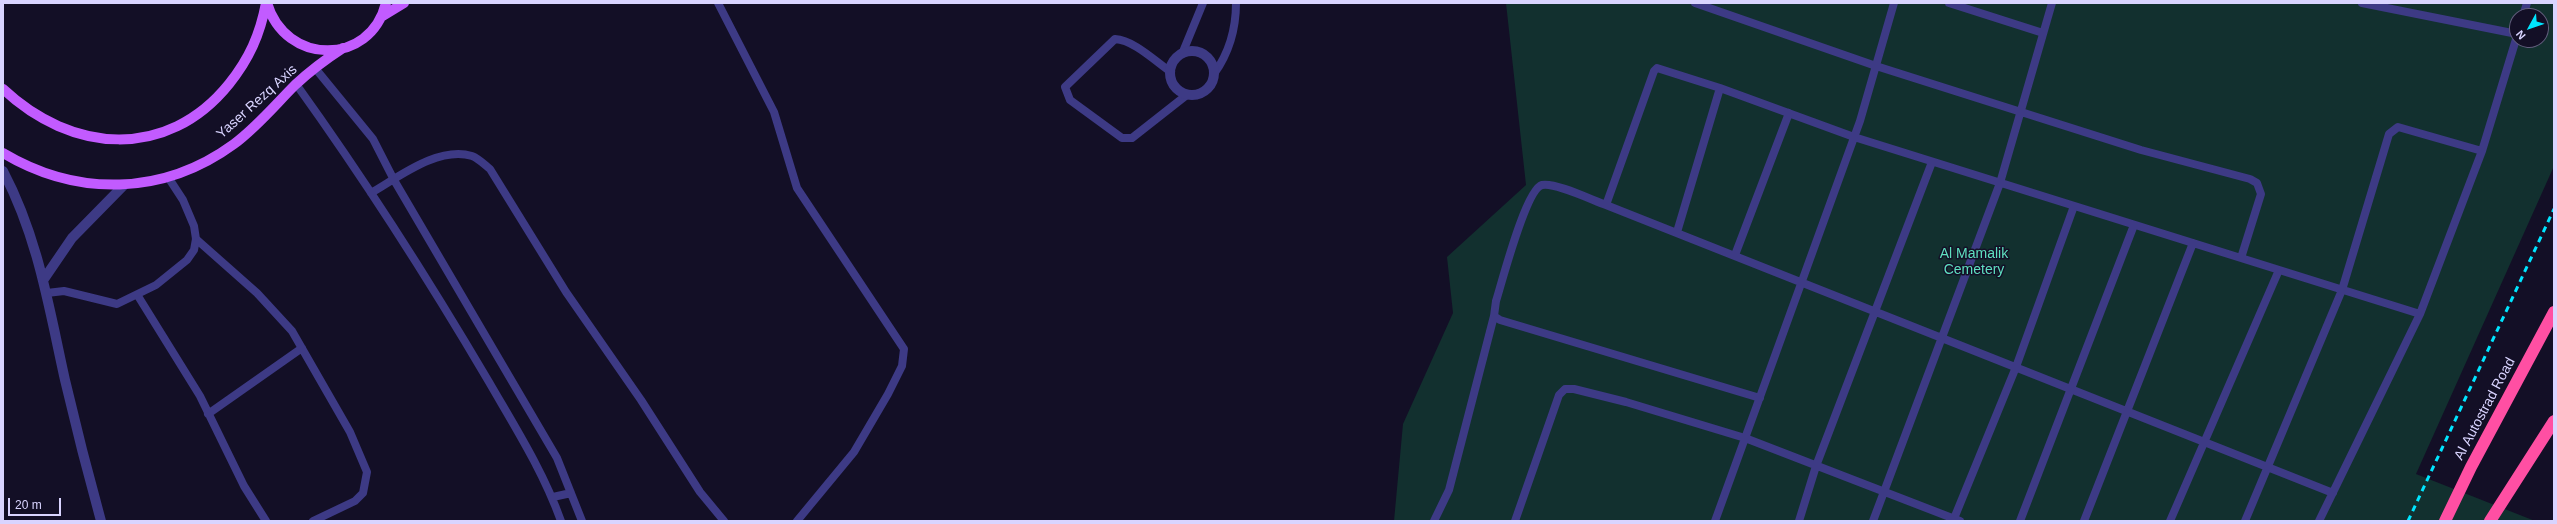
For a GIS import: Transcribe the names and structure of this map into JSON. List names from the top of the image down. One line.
{"streets":{"highway":["Al Autostrad Road"],"main road":["Yaser Rezq Axis"]},"parks":["Al Mamalik Cemetery"],"scale_bar":"20 m","north":"bottom left"}
